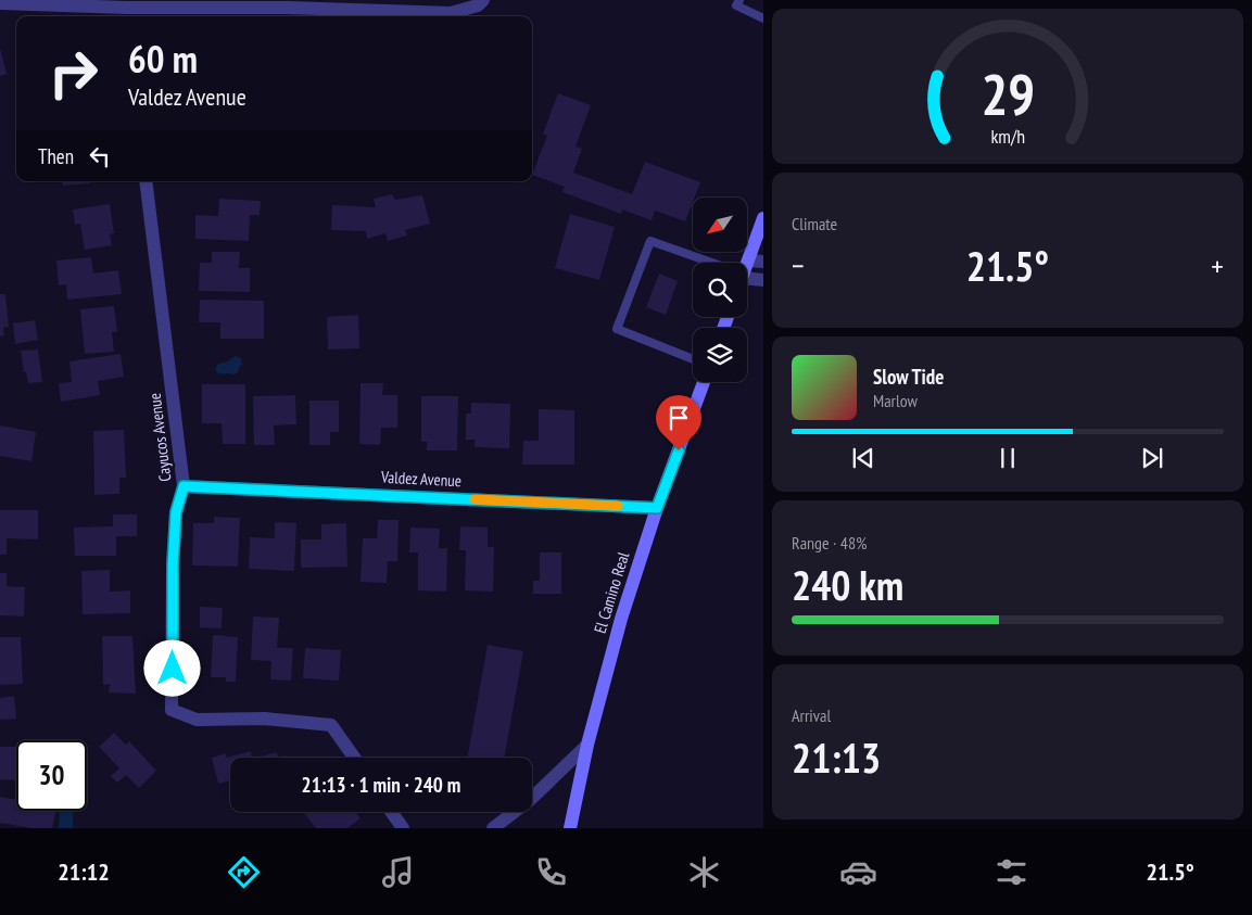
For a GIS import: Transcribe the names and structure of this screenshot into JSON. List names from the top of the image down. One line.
{"streets":{"main road":["El Camino Real"],"street":["Cayucos Avenue","Valdez Avenue"]},"crossings":[["Cayucos Avenue","Valdez Avenue"],["Valdez Avenue","El Camino Real"]],"north":"bottom left","page":{"turn":["60 m","Valdez Avenue"],"then":"Then","tile":["Climate",["Range · 48%","240 km"],["Arrival","21:13"]],"heat":["−","21.5°","+"],"song":["Slow Tide","Marlow"],"limit":"30","trip":"21:13 · 1 min · 240 m","tabs":["21:12","21.5°"],"gauge":["29","km/h"]}}
